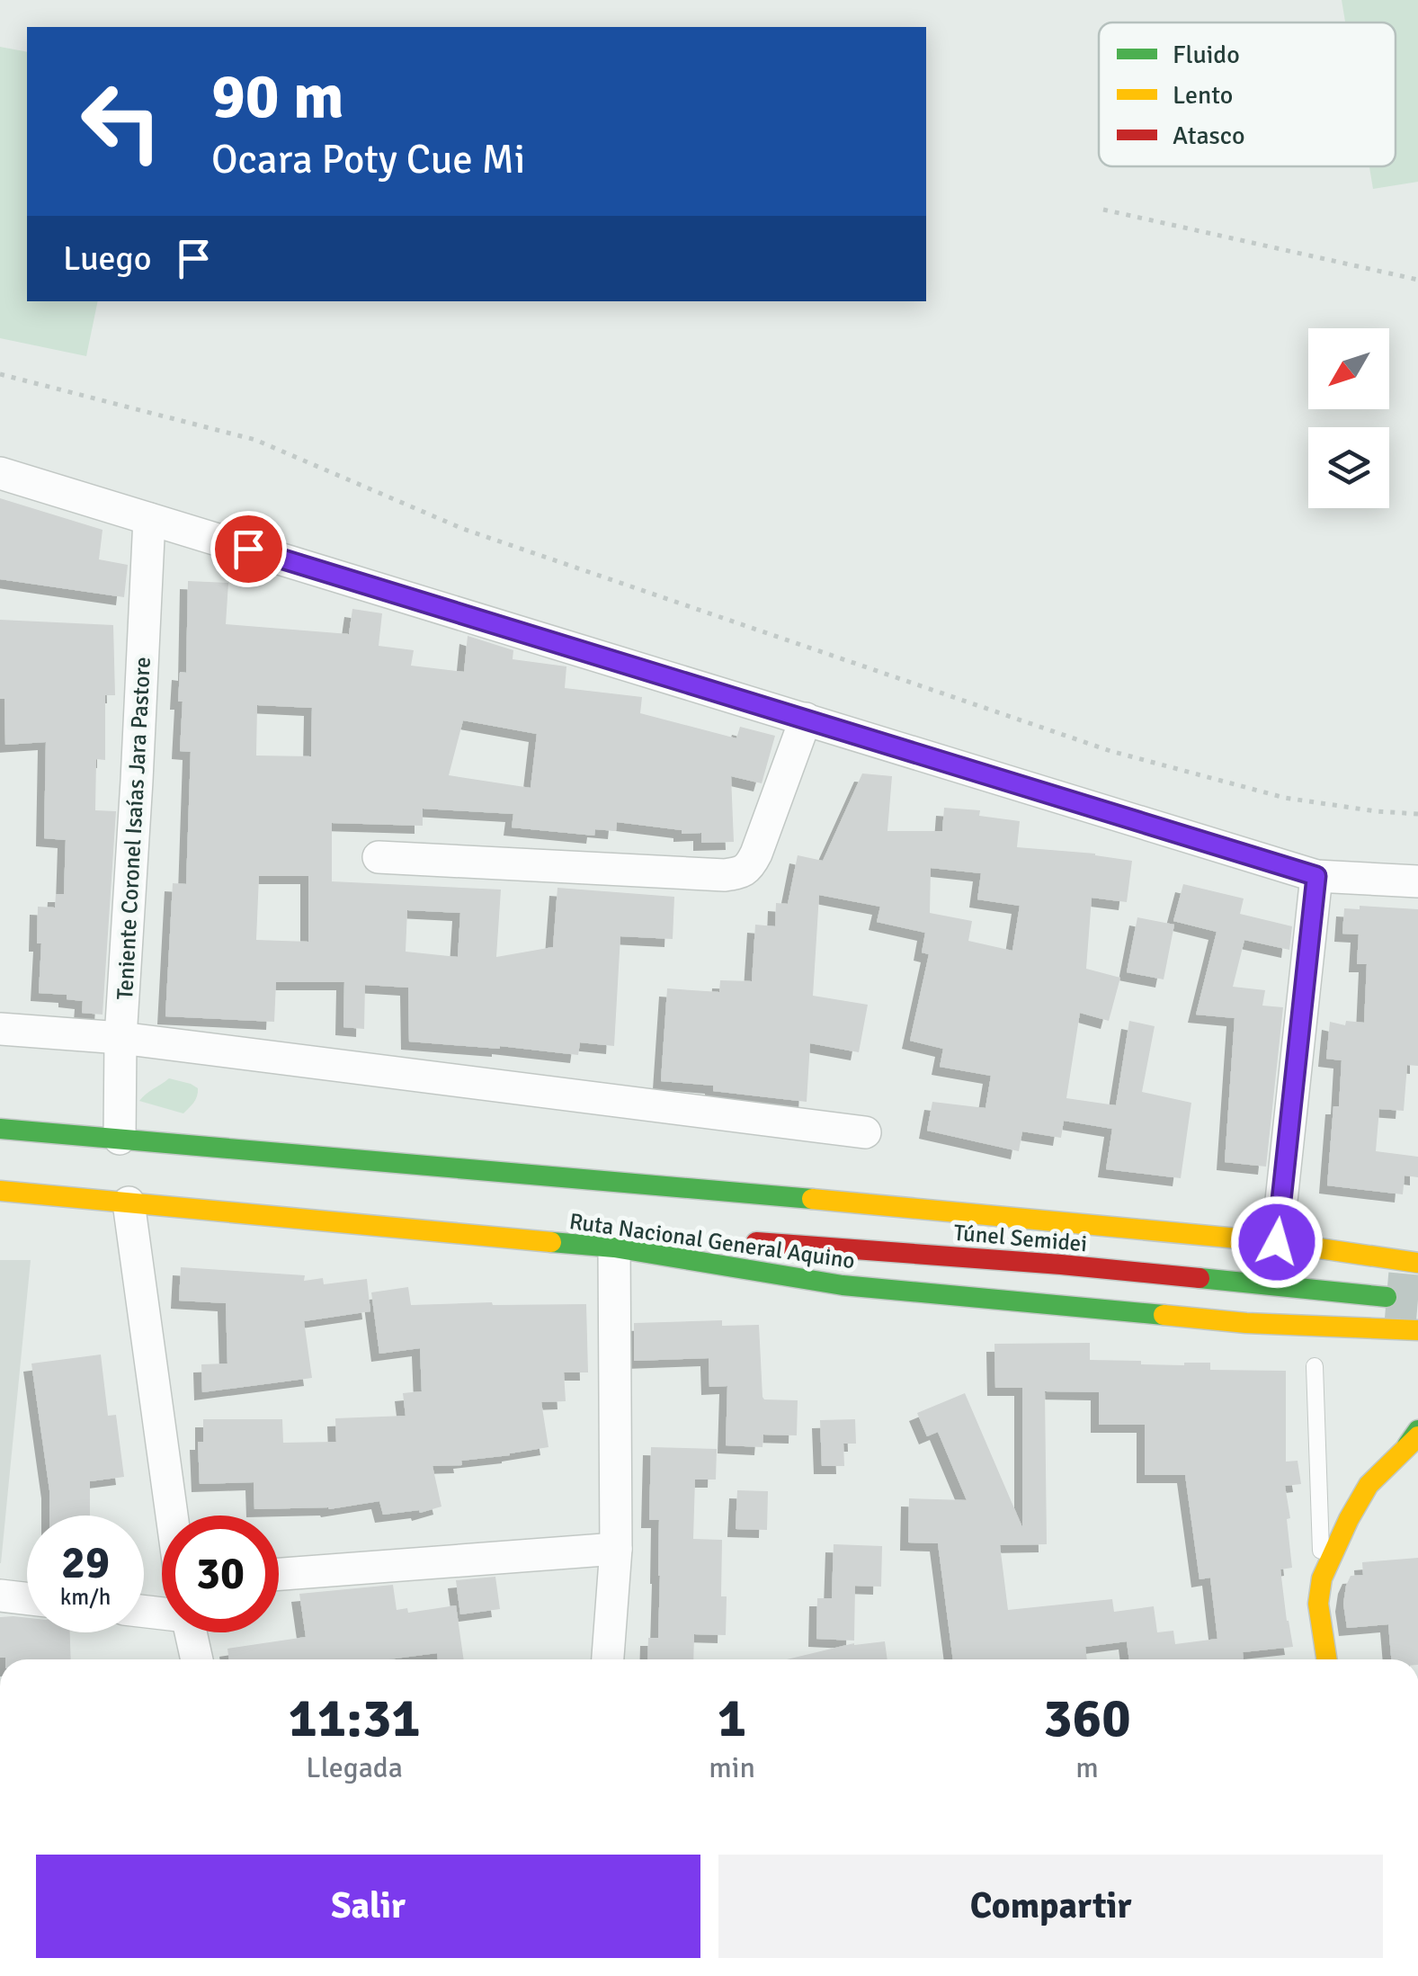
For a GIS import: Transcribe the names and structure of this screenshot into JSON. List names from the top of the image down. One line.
{"streets":{"main road":["Túnel Semidei","Ruta Nacional General Aquino"],"street":["Teniente Coronel Isaías Jara Pastore"]},"crossings":[["Teniente Coronel Isaías Jara Pastore","Ruta Nacional General Aquino"],["Túnel Semidei","Ruta Nacional General Aquino"]],"legend":["Fluido","Lento","Atasco"],"north":"bottom left","page":{"turn":["90 m","Ocara Poty Cue Mi"],"then":"Luego","speed":"29 km/h","limit":"30","eta":["11:31","Llegada","1","min","360","m"],"buttons":["Salir","Compartir"]}}
